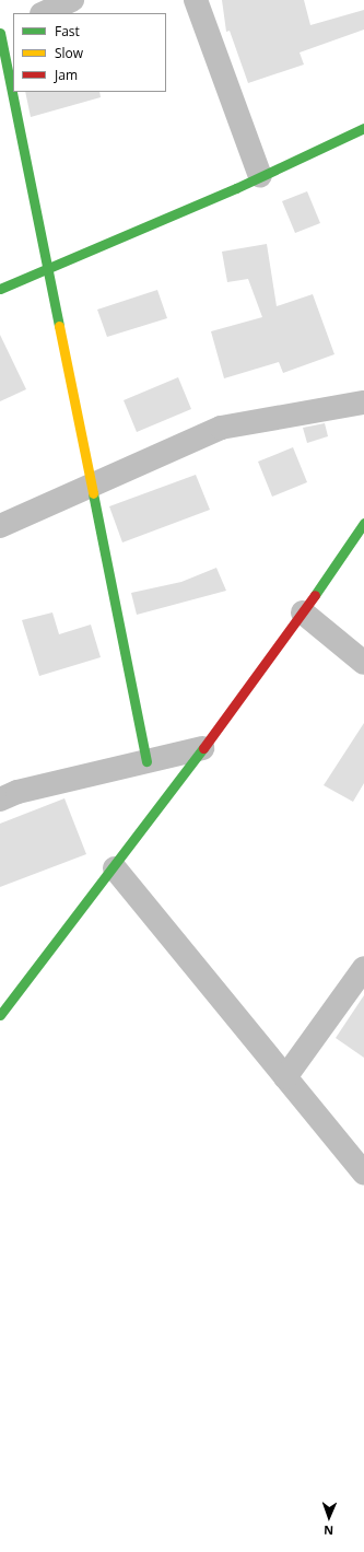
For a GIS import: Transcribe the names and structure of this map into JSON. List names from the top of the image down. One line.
{"legend":["Fast","Slow","Jam"],"north":"bottom"}
